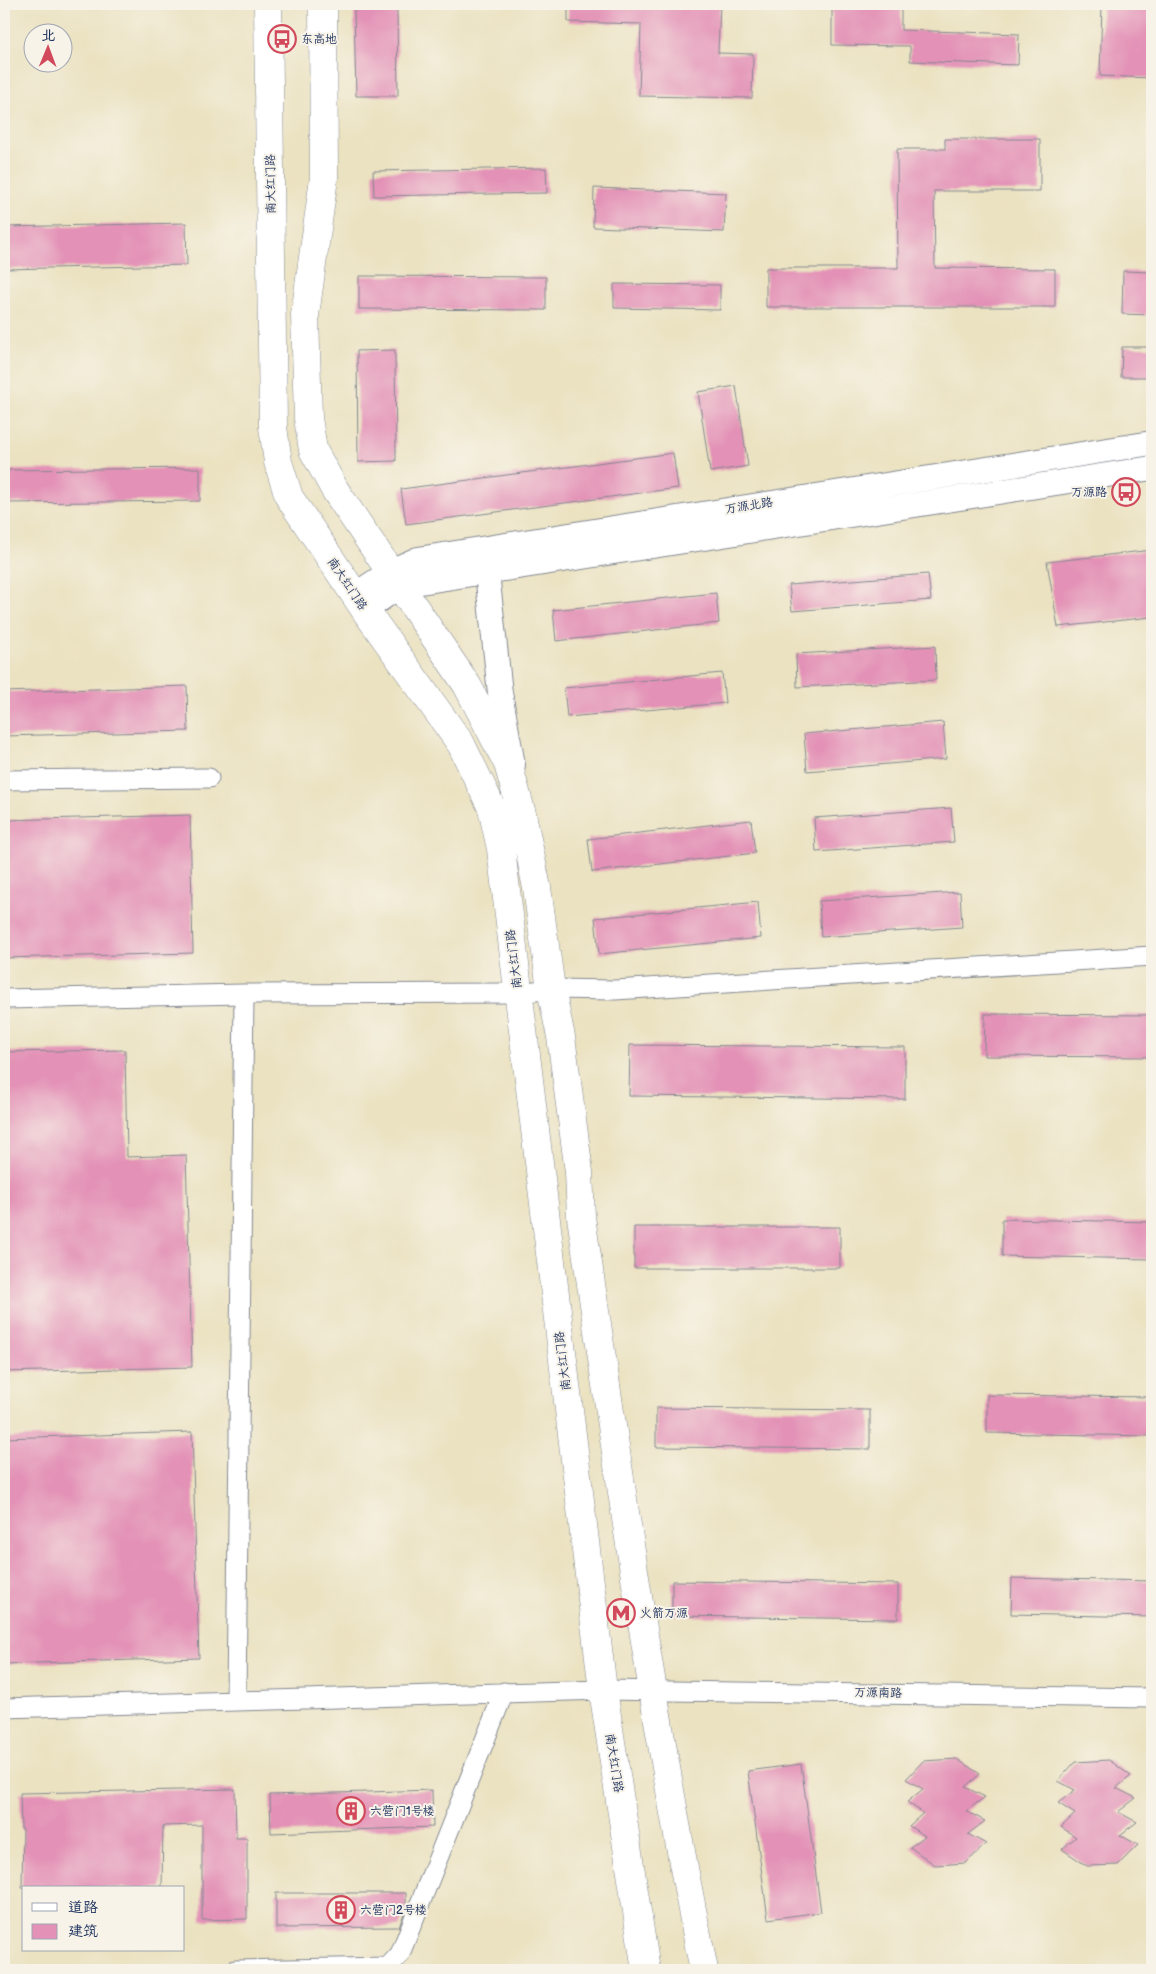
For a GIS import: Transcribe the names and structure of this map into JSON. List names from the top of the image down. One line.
{"streets":{"highway":["南大红门路"],"main road":["万源北路"],"street":["万源南路"]},"crossings":[["南大红门路","万源南路"]],"places":{"bus stop":["东高地","万源路"],"metro station":["火箭万源"],"building":["六营门1号楼","六营门2号楼"]},"legend":["道路","建筑"],"north":"top"}
